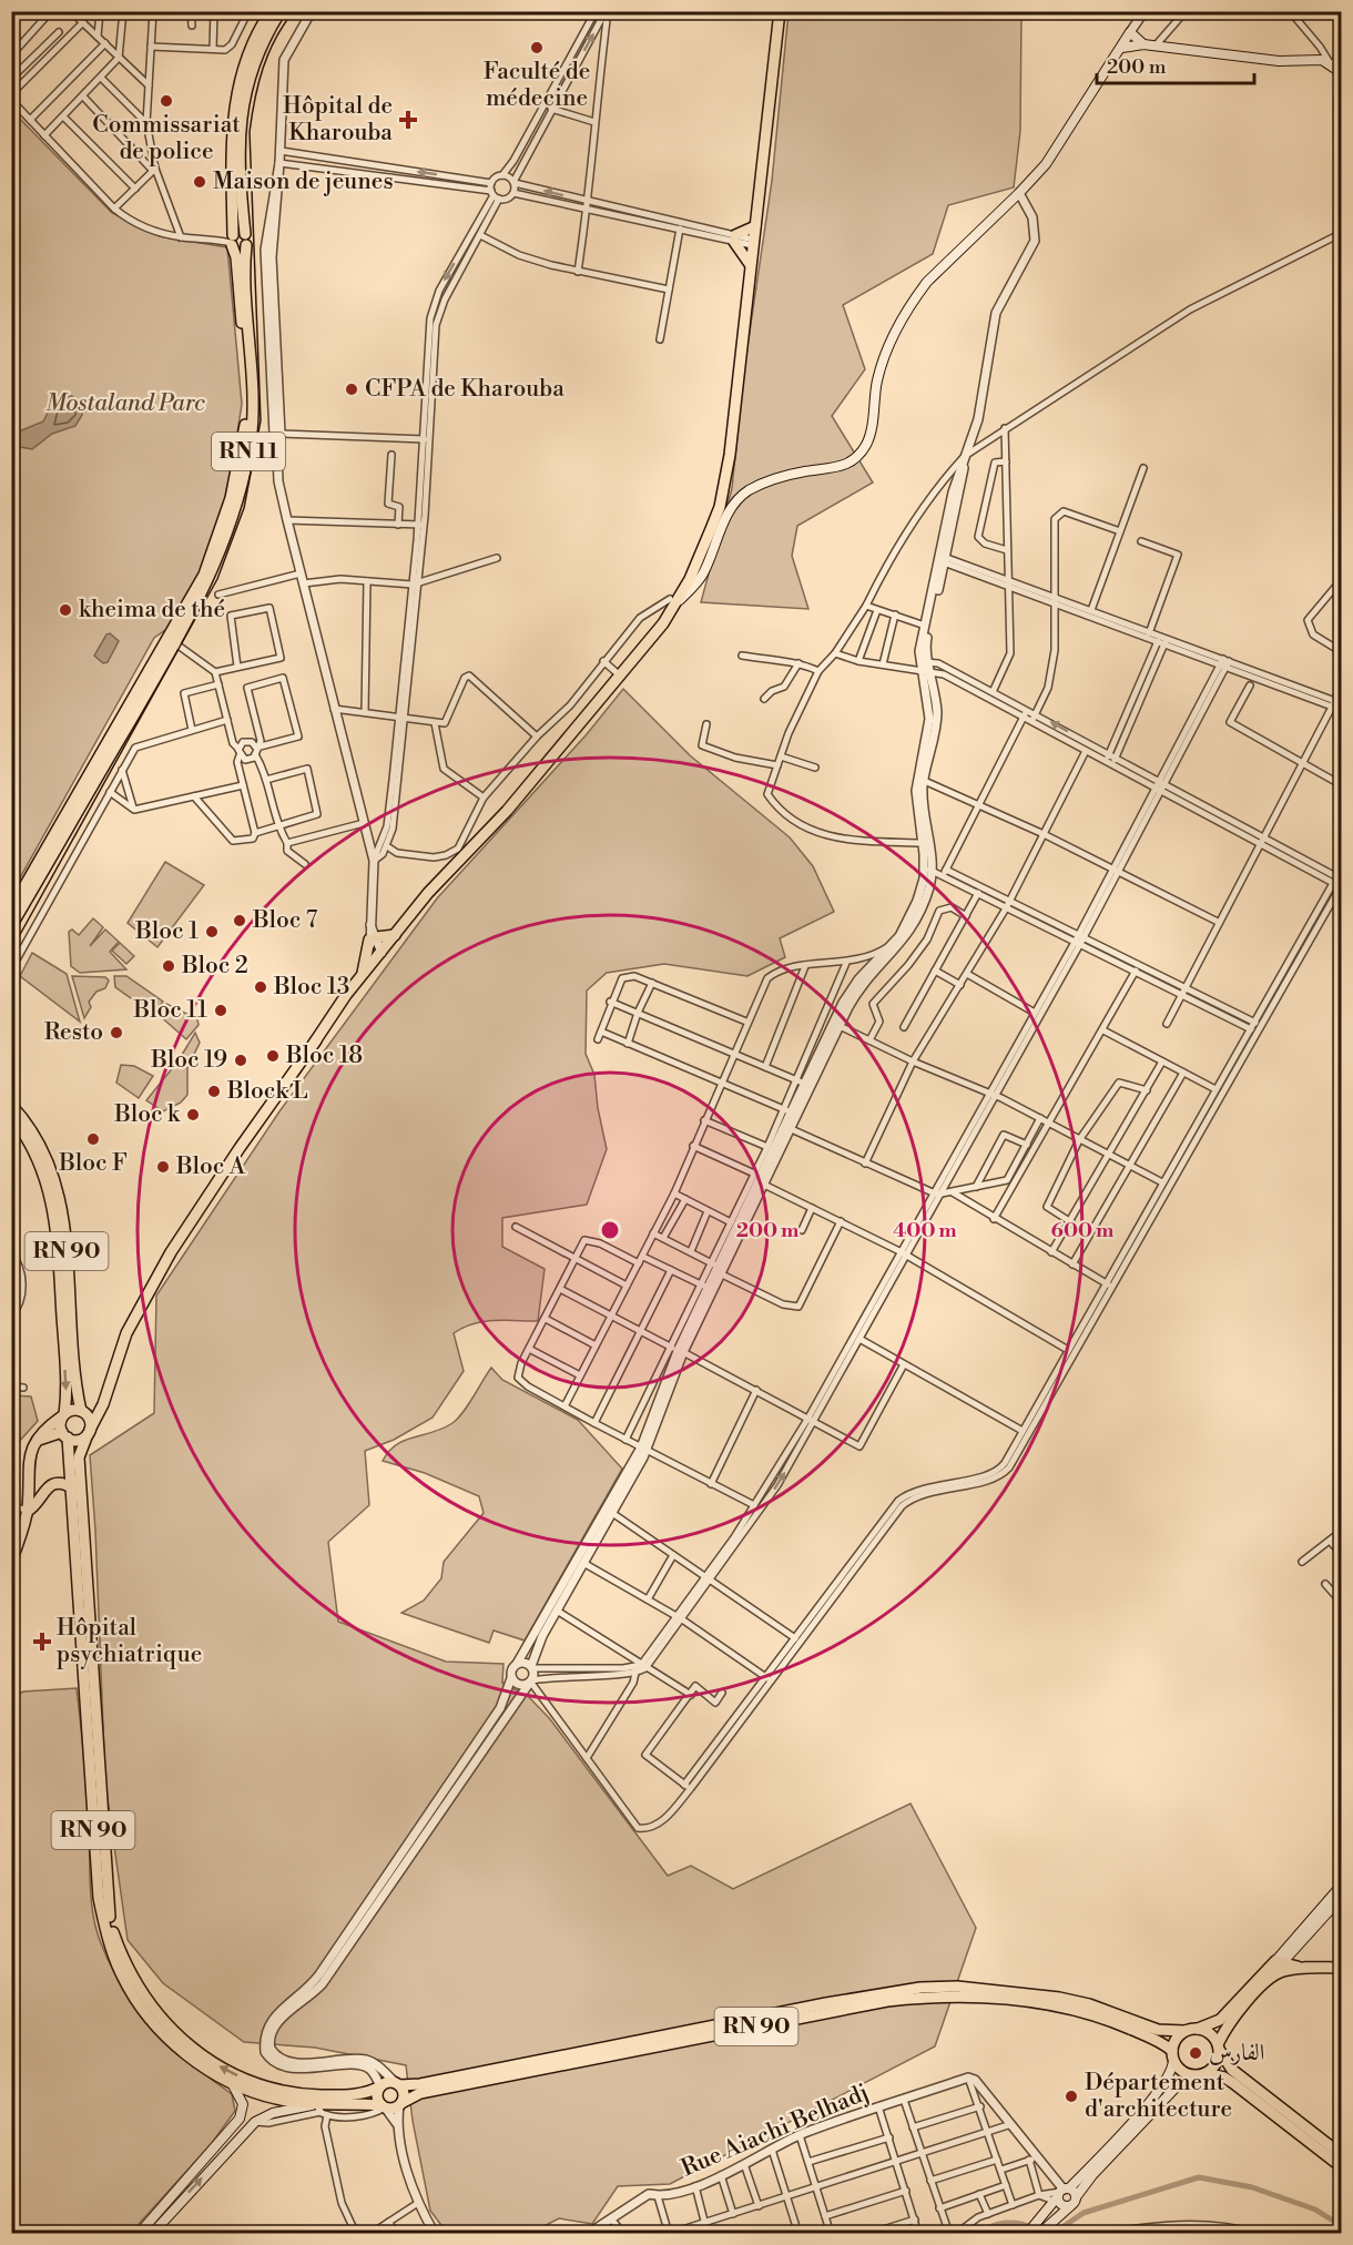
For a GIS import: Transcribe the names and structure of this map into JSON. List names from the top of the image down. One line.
{"streets":{"main road":["RN 11","RN 90"],"street":["Rue Aiachi Belhadj"]},"parks":["Mostaland Parc"],"places":{"other":["Faculté de médecine","Commissariat de police","Maison de jeunes","CFPA de Kharouba","kheima de thé","Bloc 7","Bloc 1","Bloc 2","Bloc 13","Bloc 11","Resto","Bloc 18","Bloc 19","Block L","Bloc k","Bloc F","Bloc A","الفارس","Département d'architecture"],"health":["Hôpital de Kharouba","Hôpital psychiatrique"]},"scale_bar":"200 m","rings":["200 m","400 m","600 m"]}
